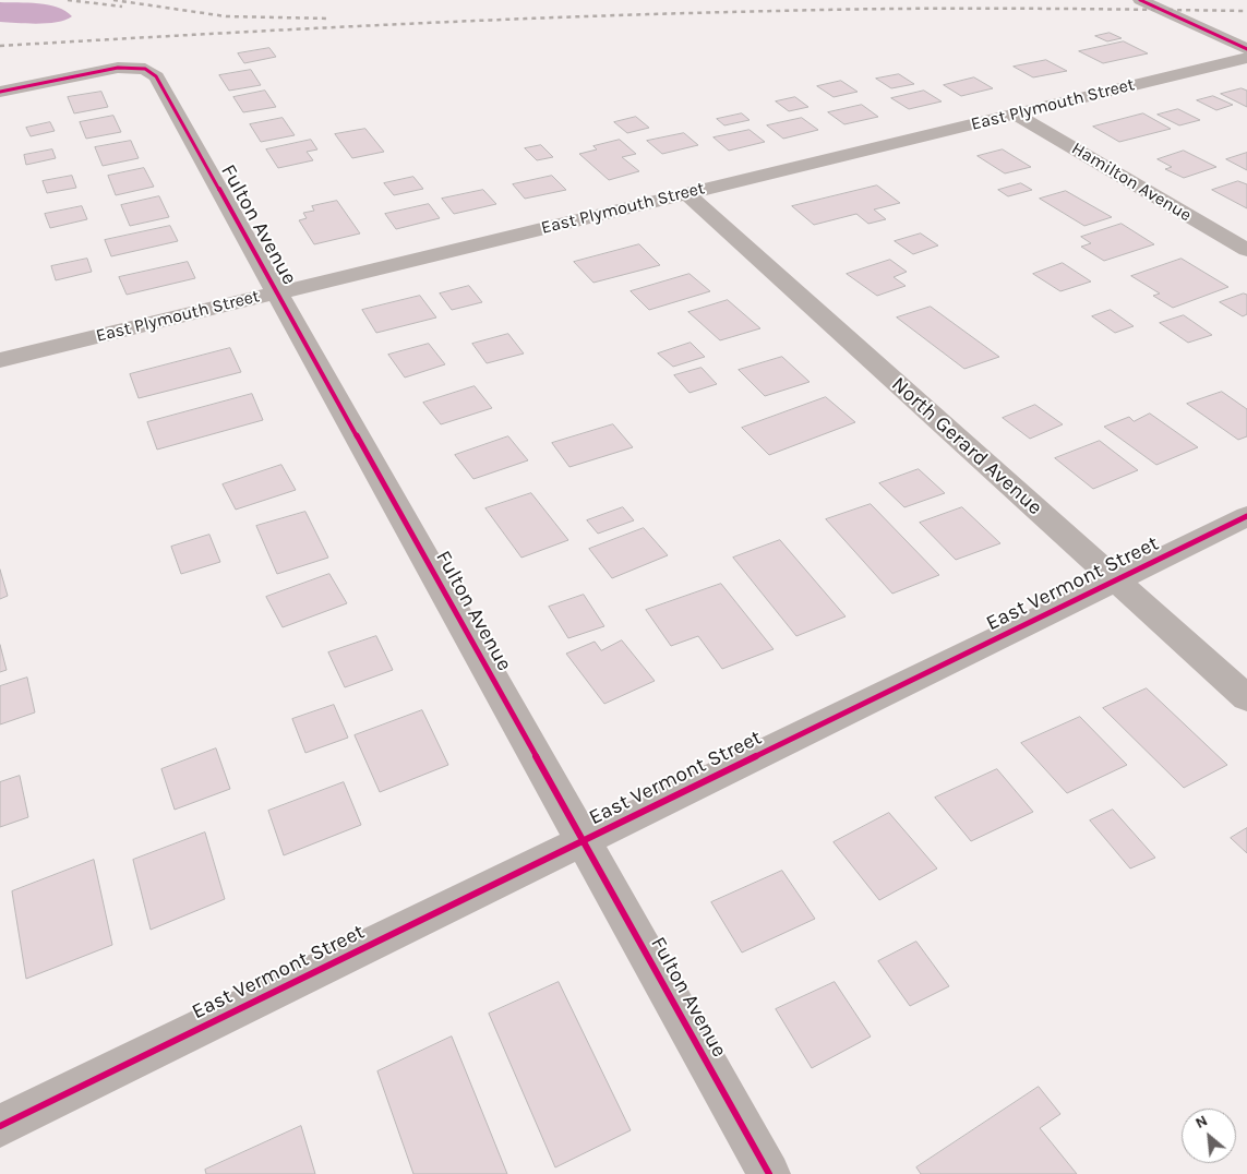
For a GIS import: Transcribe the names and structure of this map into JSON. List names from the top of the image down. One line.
{"streets":{"street":["East Plymouth Street","Hamilton Avenue","Fulton Avenue","North Gerard Avenue","East Vermont Street"]},"crossings":[["East Plymouth Street","Hamilton Avenue"],["East Plymouth Street","Fulton Avenue"],["East Plymouth Street","North Gerard Avenue"],["Fulton Avenue","East Vermont Street"],["North Gerard Avenue","East Vermont Street"]],"north":"top left"}
